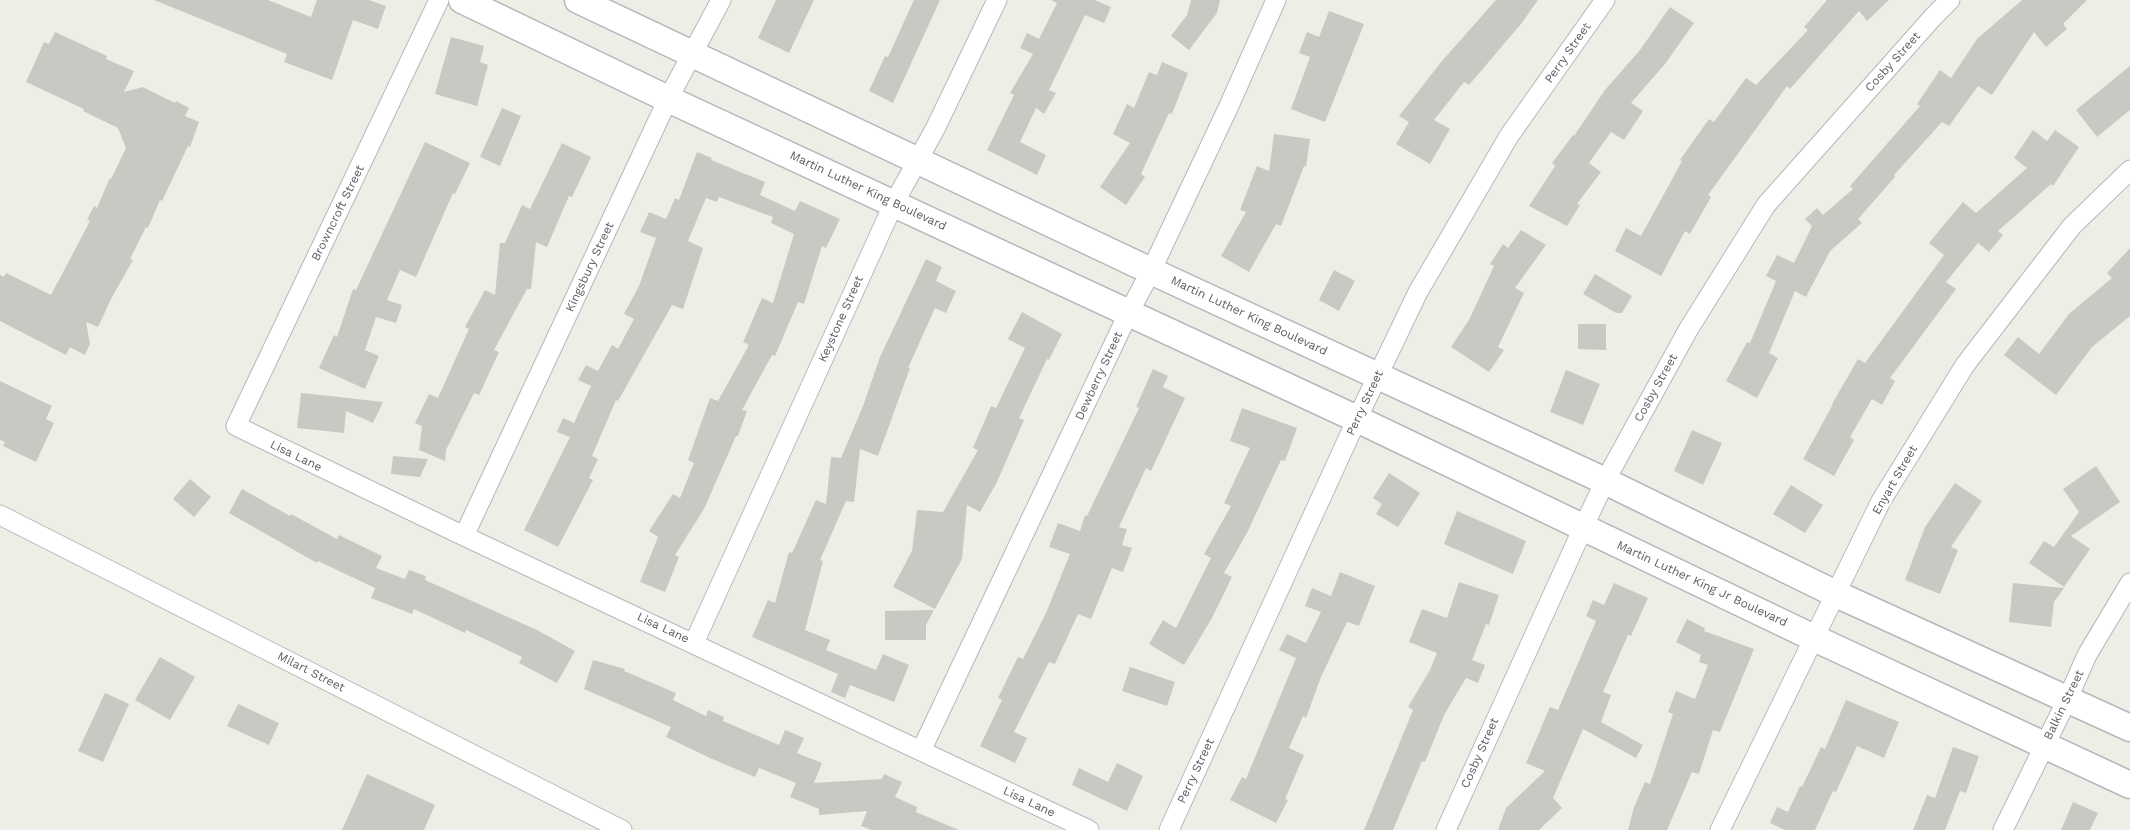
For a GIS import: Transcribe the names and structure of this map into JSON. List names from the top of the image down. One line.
{"streets":{"main road":["Martin Luther King Boulevard","Martin Luther King Jr Boulevard"],"street":["Perry Street","Cosby Street","Browncroft Street","Kingsbury Street","Keystone Street","Dewberry Street","Lisa Lane","Enyart Street","Milart Street","Balkin Street"]},"crossings":[["Perry Street","Martin Luther King Boulevard"],["Perry Street","Martin Luther King Jr Boulevard"],["Cosby Street","Martin Luther King Jr Boulevard"],["Martin Luther King Boulevard","Kingsbury Street"],["Martin Luther King Boulevard","Keystone Street"],["Martin Luther King Boulevard","Dewberry Street"],["Martin Luther King Boulevard","Martin Luther King Jr Boulevard"],["Browncroft Street","Lisa Lane"],["Kingsbury Street","Lisa Lane"],["Keystone Street","Lisa Lane"],["Dewberry Street","Lisa Lane"],["Enyart Street","Martin Luther King Jr Boulevard"],["Martin Luther King Jr Boulevard","Balkin Street"]]}
